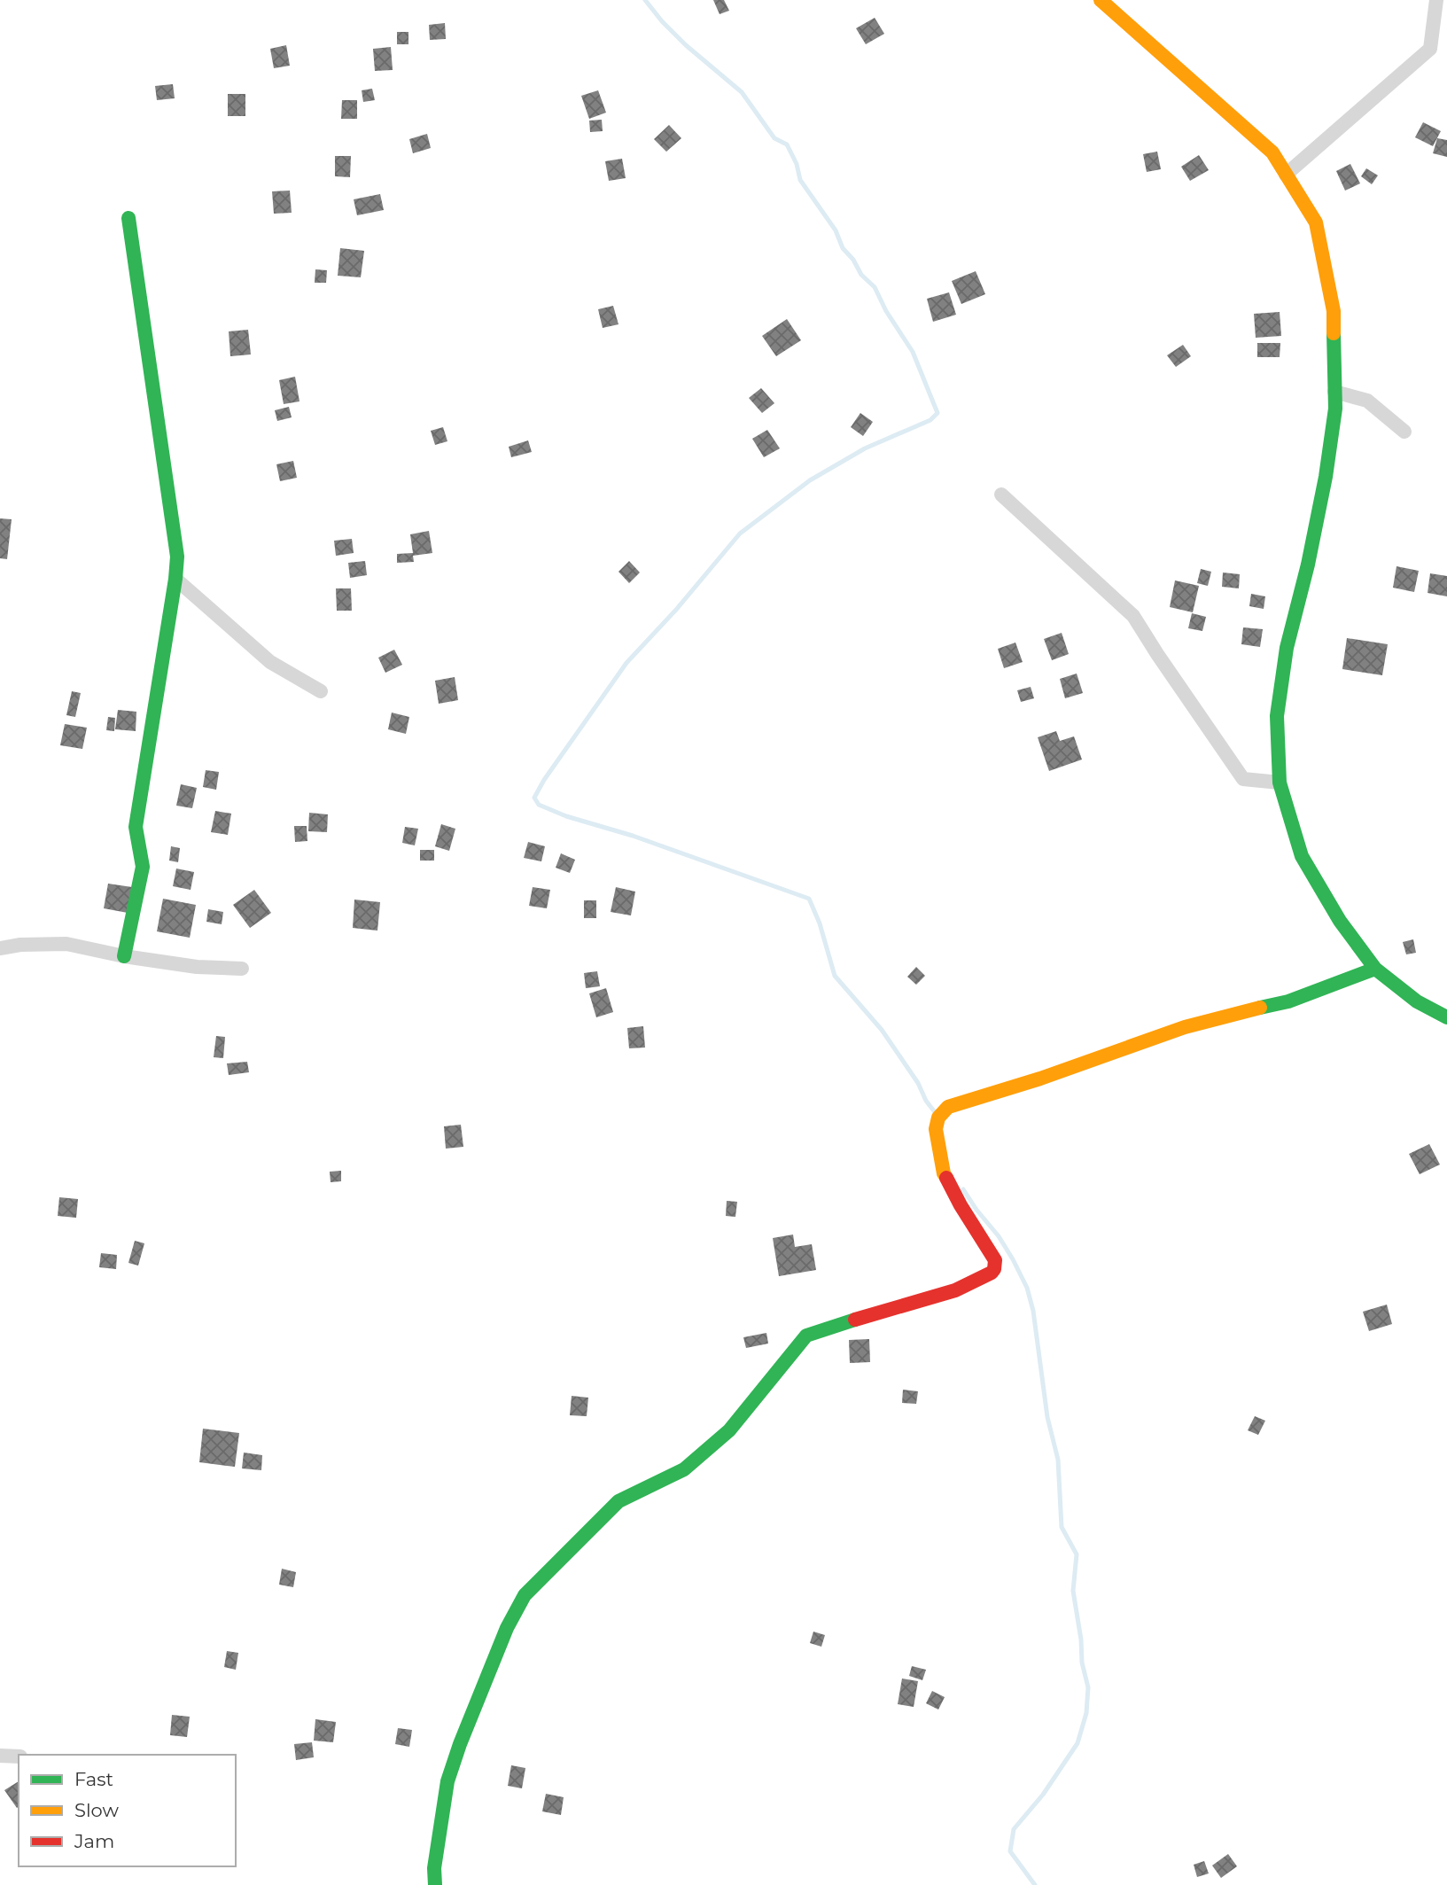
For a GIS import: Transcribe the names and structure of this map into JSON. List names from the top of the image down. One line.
{"legend":["Fast","Slow","Jam"]}
